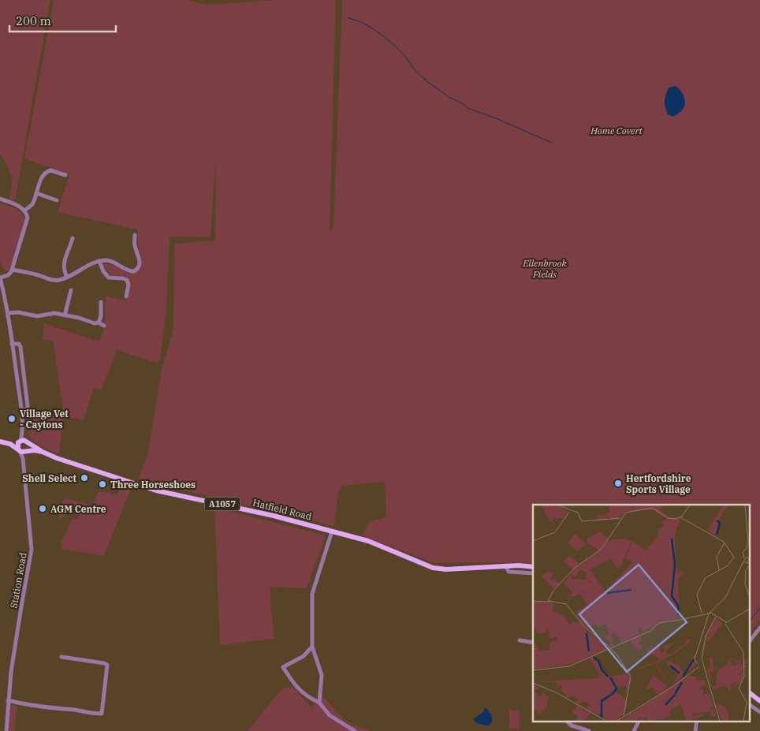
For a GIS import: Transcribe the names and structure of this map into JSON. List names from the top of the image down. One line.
{"streets":{"main road":["A1057","Hatfield Road"],"street":["Station Road"]},"crossings":[["A1057","Hatfield Road"],["Hatfield Road","Station Road"]],"parks":["Home Covert","Ellenbrook Fields"],"places":["Village Vet - Caytons","Shell Select","Hertfordshire Sports Village","Three Horseshoes","AGM Centre"],"scale_bar":"200 m"}
